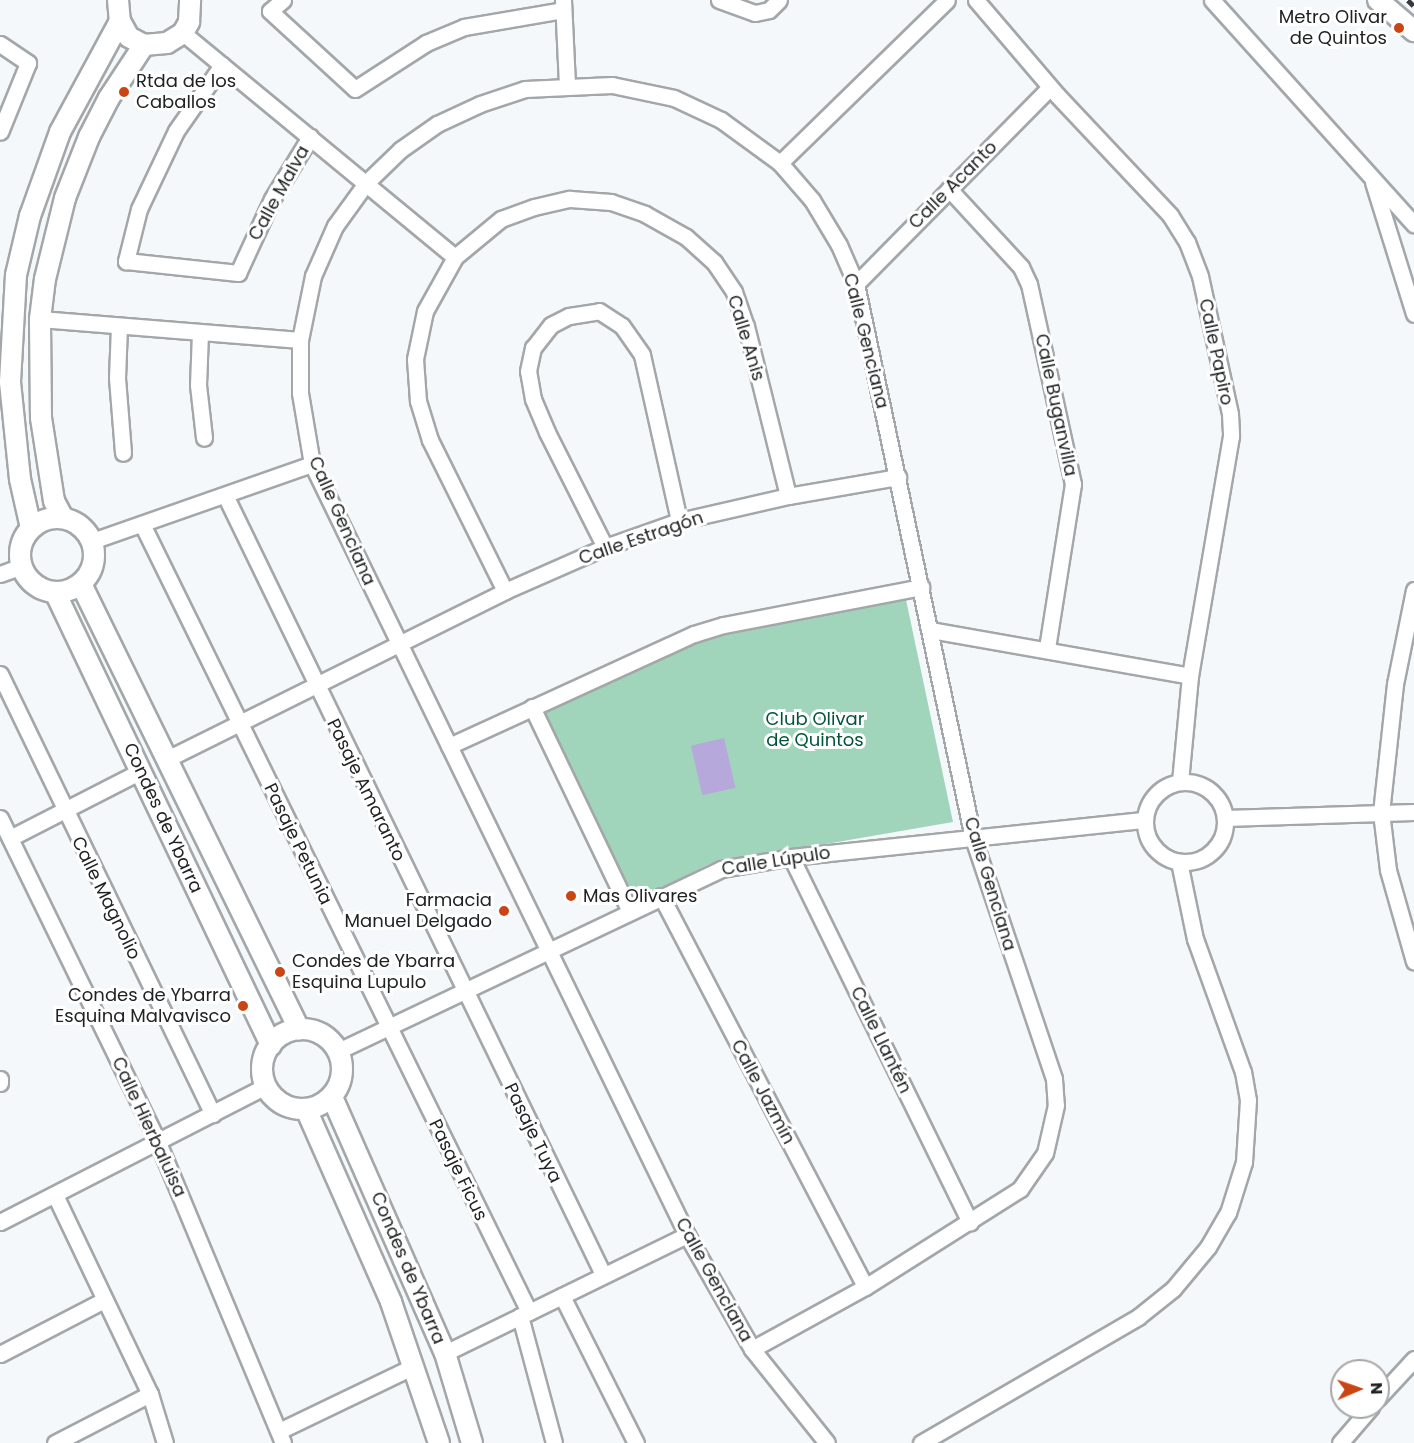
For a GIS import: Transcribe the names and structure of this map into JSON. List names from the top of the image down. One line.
{"streets":{"main road":["Condes de Ybarra"],"street":["Calle Acanto","Calle Malva","Calle Anis","Calle Genciana","Calle Papiro","Calle Buganvilla","Calle Estragón","Pasaje Amaranto","Pasaje Petunia","Calle Lúpulo","Calle Magnolio","Calle Llantén","Calle Jazmín","Calle Hierbaluisa","Pasaje Tuya","Pasaje Ficus"]},"crossings":[["Calle Acanto","Calle Genciana"],["Calle Acanto","Calle Papiro"],["Calle Acanto","Calle Buganvilla"],["Calle Malva","Calle Anis"],["Calle Malva","Calle Genciana"],["Calle Anis","Calle Estragón"],["Calle Genciana","Calle Estragón"],["Calle Genciana","Calle Lúpulo"],["Calle Genciana","Calle Llantén"],["Calle Genciana","Calle Jazmín"],["Calle Papiro","Calle Lúpulo"],["Calle Estragón","Pasaje Amaranto"],["Calle Estragón","Condes de Ybarra"],["Calle Estragón","Pasaje Petunia"],["Pasaje Amaranto","Calle Lúpulo"],["Pasaje Amaranto","Pasaje Tuya"],["Condes de Ybarra","Calle Lúpulo"],["Pasaje Petunia","Calle Lúpulo"],["Pasaje Petunia","Pasaje Ficus"],["Calle Lúpulo","Calle Llantén"],["Calle Lúpulo","Calle Jazmín"],["Calle Lúpulo","Pasaje Tuya"],["Calle Lúpulo","Pasaje Ficus"]],"parks":["Club Olivar de Quintos"],"places":["Metro Olivar de Quintos","Rtda de los Caballos","Mas Olivares","Farmacia Manuel Delgado","Condes de Ybarra Esquina Lupulo","Condes de Ybarra Esquina Malvavisco"],"north":"right"}
